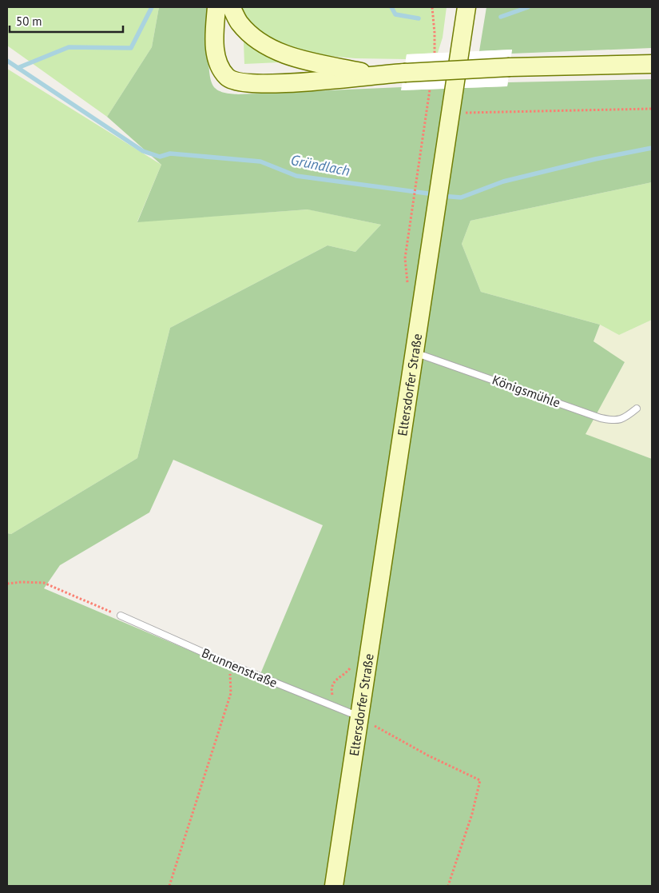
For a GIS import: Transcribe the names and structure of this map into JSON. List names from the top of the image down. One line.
{"streets":{"main road":["Eltersdorfer Straße"],"lane":["Königsmühle","Brunnenstraße"]},"crossings":[["Eltersdorfer Straße","Königsmühle"],["Eltersdorfer Straße","Brunnenstraße"]],"water":["Gründlach"],"scale_bar":"50 m"}
